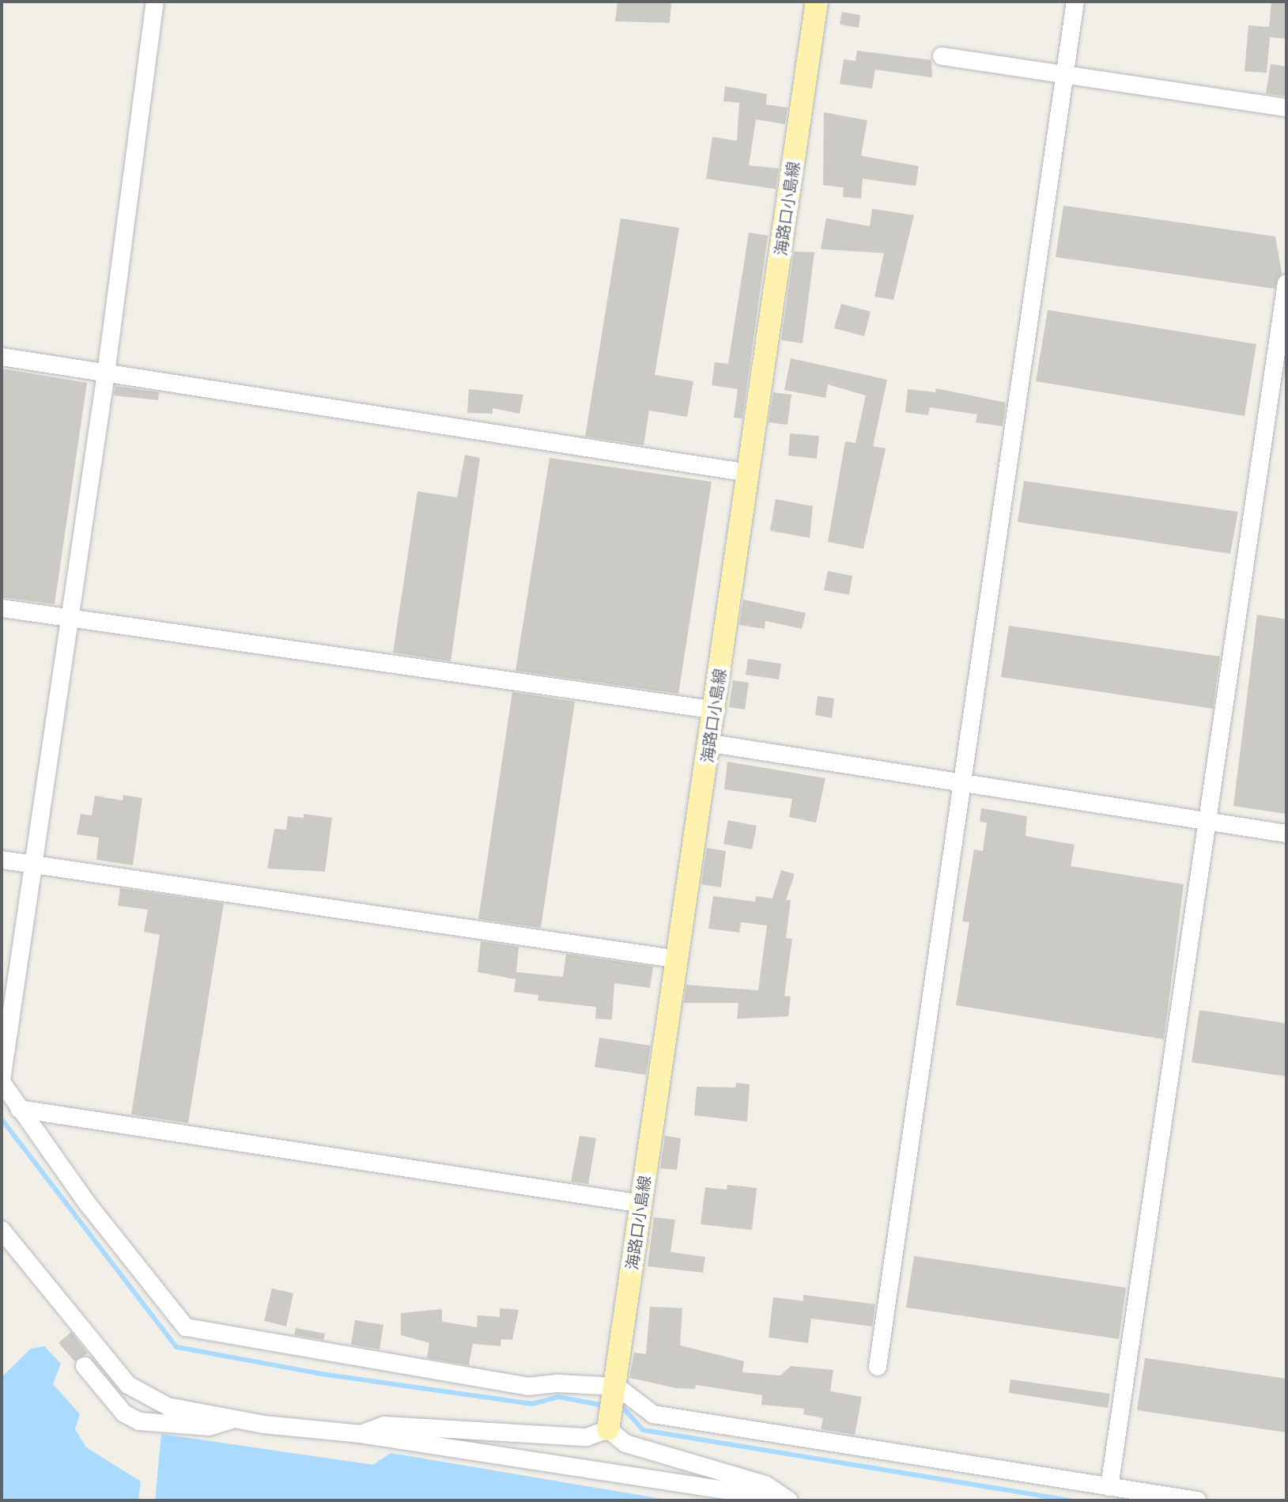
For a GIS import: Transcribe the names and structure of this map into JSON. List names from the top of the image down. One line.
{"streets":{"main road":["海路口小島線"]}}
